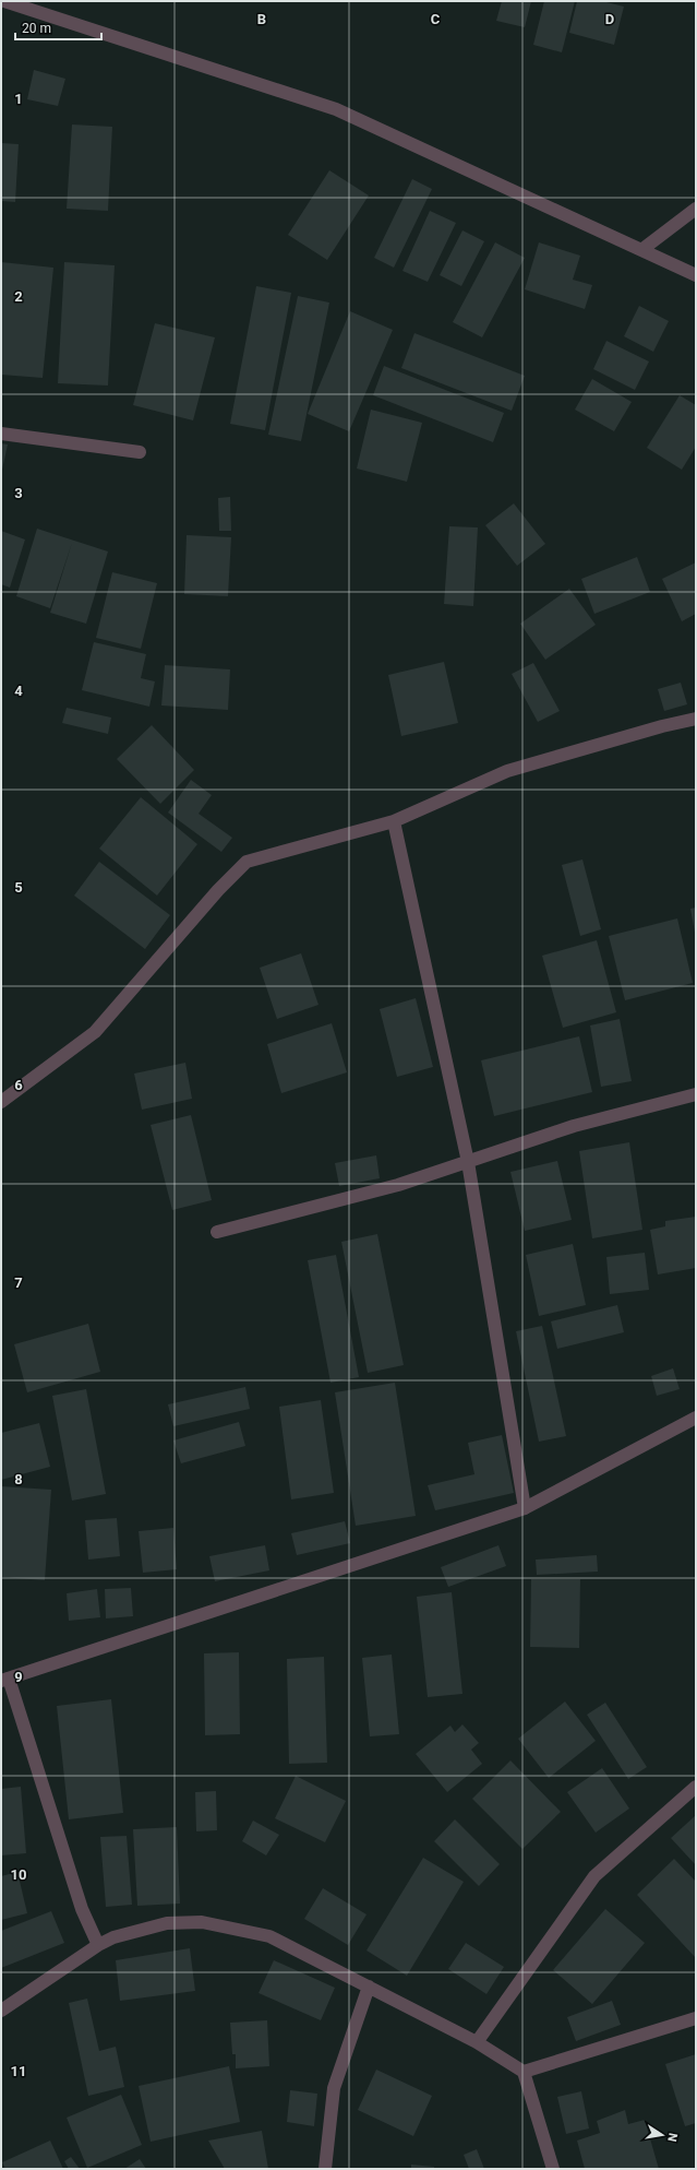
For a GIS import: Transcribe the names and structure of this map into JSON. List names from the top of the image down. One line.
{"scale_bar":"20 m","north":"right","grid":{"columns":["B","C","D"],"rows":["1","2","3","4","5","6","7","8","9","10","11"]}}
